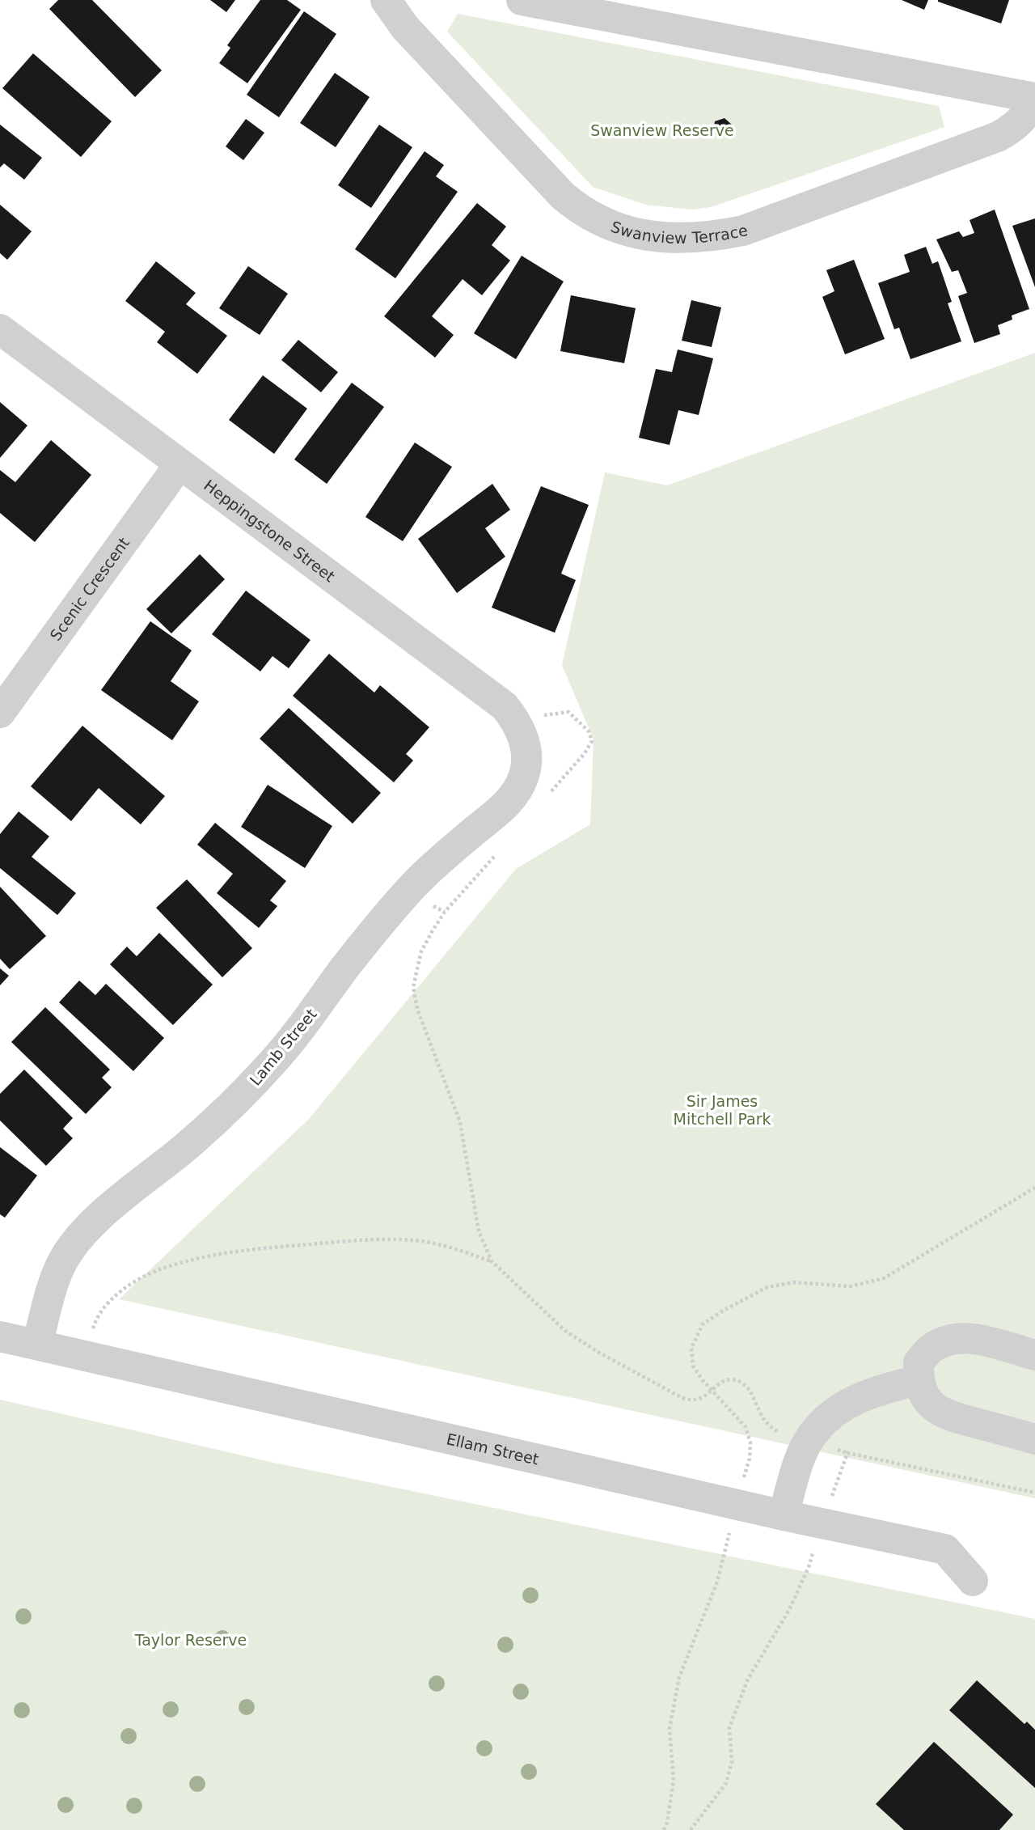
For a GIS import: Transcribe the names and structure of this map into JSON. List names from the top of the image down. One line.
{"streets":{"street":["Swanview Terrace","Heppingstone Street","Scenic Crescent","Lamb Street","Ellam Street"]},"crossings":[["Heppingstone Street","Scenic Crescent"],["Heppingstone Street","Lamb Street"],["Lamb Street","Ellam Street"]],"parks":["Swanview Reserve","Sir James Mitchell Park","Taylor Reserve"]}
